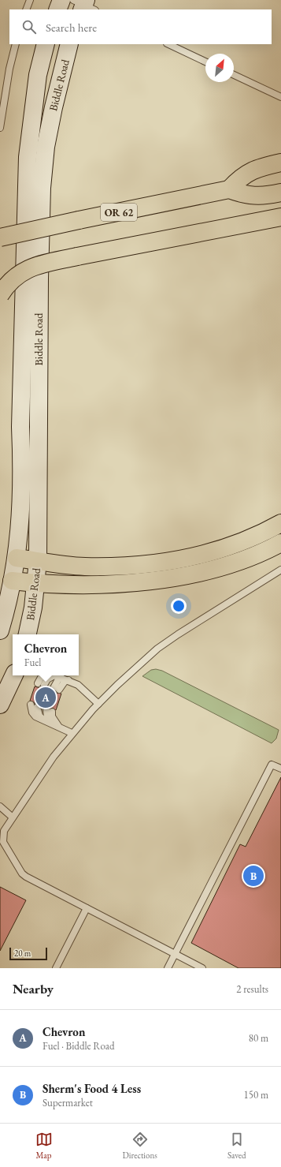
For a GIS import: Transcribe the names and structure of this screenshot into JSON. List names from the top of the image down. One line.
{"streets":{"highway":["OR 62"],"main road":["Biddle Road"]},"scale_bar":"20 m","north":"top right","page":{"search":"Search here","popup":["Chevron","Fuel"],"pins":["A","B"],"scale":"20 m","heading":["Nearby","2 results"],"list":[{"mark":"A","name":"Chevron","note":"Fuel · Biddle Road","value":"80 m"},{"mark":"B","name":"Sherm's Food 4 Less","note":"Supermarket","value":"150 m"}],"nav":["Map","Directions","Saved"]}}
